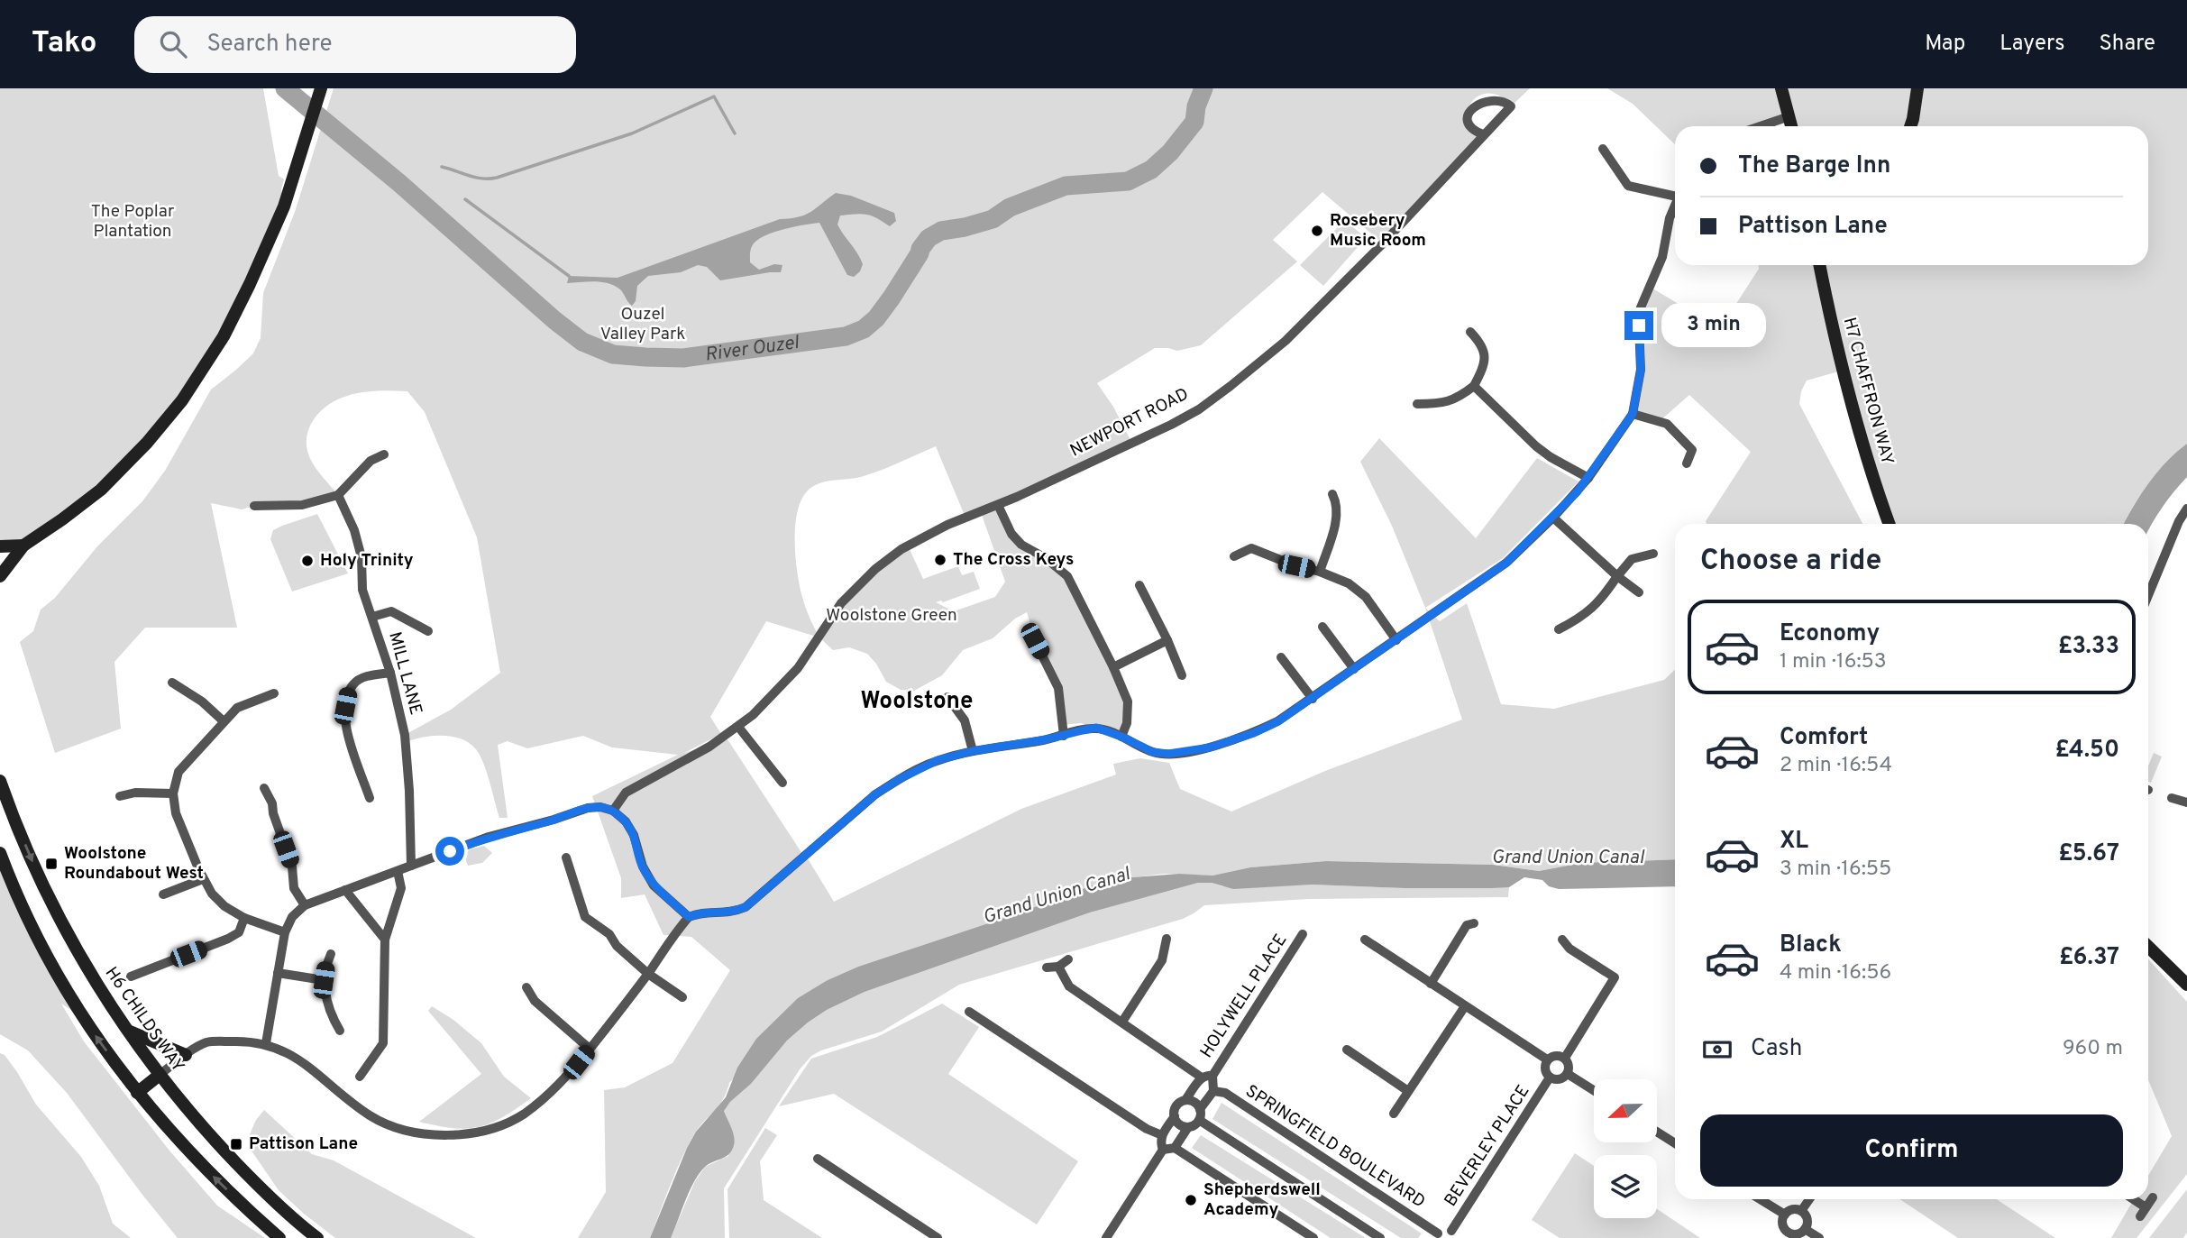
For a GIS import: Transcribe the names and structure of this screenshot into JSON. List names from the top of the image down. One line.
{"streets":{"street":["H7 CHAFFRON WAY","NEWPORT ROAD","MILL LANE","HOLYWELL PLACE","H6 CHILDS WAY","BEVERLEY PLACE","SPRINGFIELD BOULEVARD"]},"districts":["Woolstone"],"water":["River Ouzel","Grand Union Canal"],"parks":["The Poplar Plantation","Ouzel Valley Park","Woolstone Green"],"places":{"other":["Rosebery Music Room","The Cross Keys","Holy Trinity","Shepherdswell Academy"],"transit":["Woolstone Roundabout West","Pattison Lane"]},"north":"left","page":{"header":"Tako","search":"Search here","nav":["Map","Layers","Share"],"banner":["The Barge Inn","Pattison Lane"],"bubble":"3 min","heading":"Choose a ride","list":[{"name":"Economy","note":"1 min · 16:53","value":"£3.33"},{"name":"Comfort","note":"2 min · 16:54","value":"£4.50"},{"name":"XL","note":"3 min · 16:55","value":"£5.67"},{"name":"Black","note":"4 min · 16:56","value":"£6.37"}],"pay":["Cash","960 m"],"buttons":"Confirm"}}
